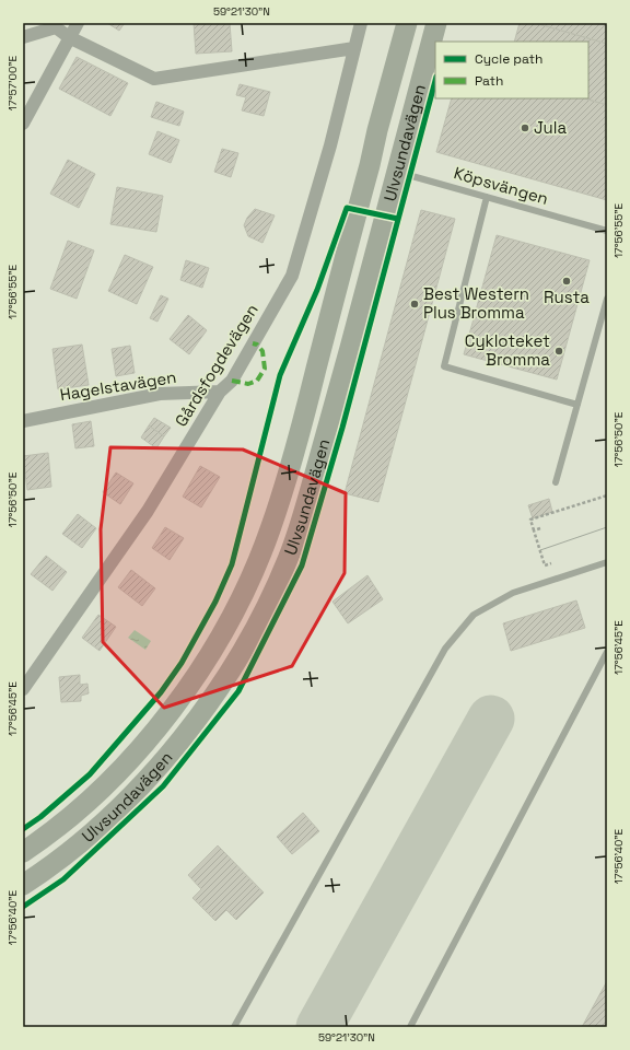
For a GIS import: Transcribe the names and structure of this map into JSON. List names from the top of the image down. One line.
{"streets":{"main road":["Ulvsundavägen"],"street":["Gårdsfogdevägen","Hagelstavägen"],"lane":["Köpsvängen"]},"crossings":[["Ulvsundavägen","Köpsvängen"],["Gårdsfogdevägen","Hagelstavägen"]],"places":["Jula","Rusta","Best Western Plus Bromma","Cykloteket Bromma"],"legend":["Cycle path","Path"],"coordinates":["59°21'30\"N","17°57'00\"E","17°56'55\"E","17°56'50\"E","17°56'45\"E","17°56'40\"E"]}
